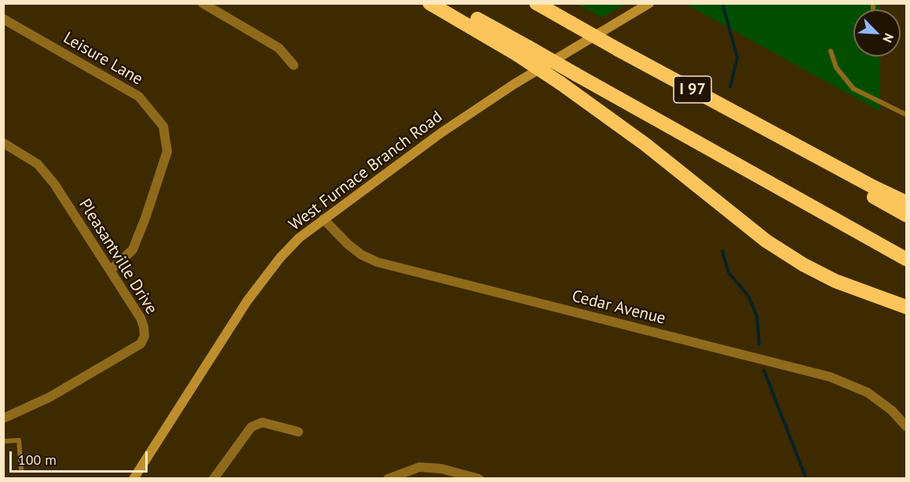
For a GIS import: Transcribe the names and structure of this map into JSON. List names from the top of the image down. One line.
{"streets":{"highway":["I 97"],"main road":["West Furnace Branch Road"],"street":["Leisure Lane","Pleasantville Drive","Cedar Avenue"]},"crossings":[["Leisure Lane","Pleasantville Drive"],["West Furnace Branch Road","Cedar Avenue"]],"scale_bar":"100 m","north":"bottom right"}
